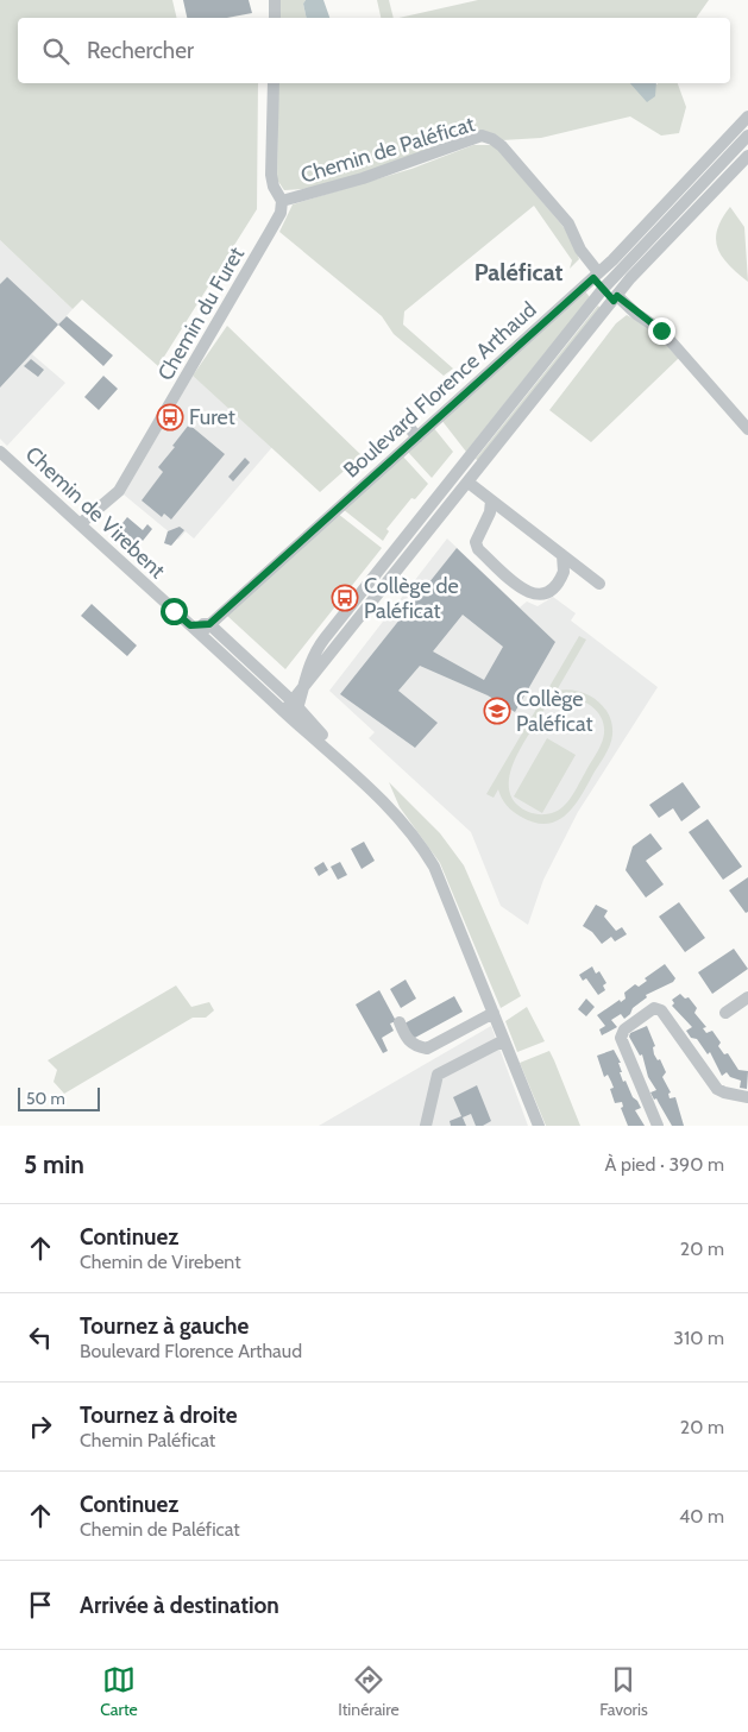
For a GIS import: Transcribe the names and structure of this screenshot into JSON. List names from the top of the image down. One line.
{"streets":{"street":["Chemin de Paléficat","Chemin du Furet","Boulevard Florence Arthaud","Chemin de Virebent"]},"crossings":[["Chemin de Paléficat","Chemin du Furet"],["Chemin de Paléficat","Boulevard Florence Arthaud"],["Chemin du Furet","Chemin de Virebent"],["Boulevard Florence Arthaud","Chemin de Virebent"]],"districts":["Paléficat"],"places":{"bus stop":["Furet","Collège de Paléficat"],"school or university":["Collège Paléficat"]},"scale_bar":"50 m","page":{"search":"Rechercher","scale":"50 m","heading":["5 min","À pied · 390 m"],"list":[["Continuez","Chemin de Virebent","20 m"],["Tournez à gauche","Boulevard Florence Arthaud","310 m"],["Tournez à droite","Chemin Paléficat","20 m"],["Continuez","Chemin de Paléficat","40 m"],"Arrivée à destination"],"nav":["Carte","Itinéraire","Favoris"]}}
